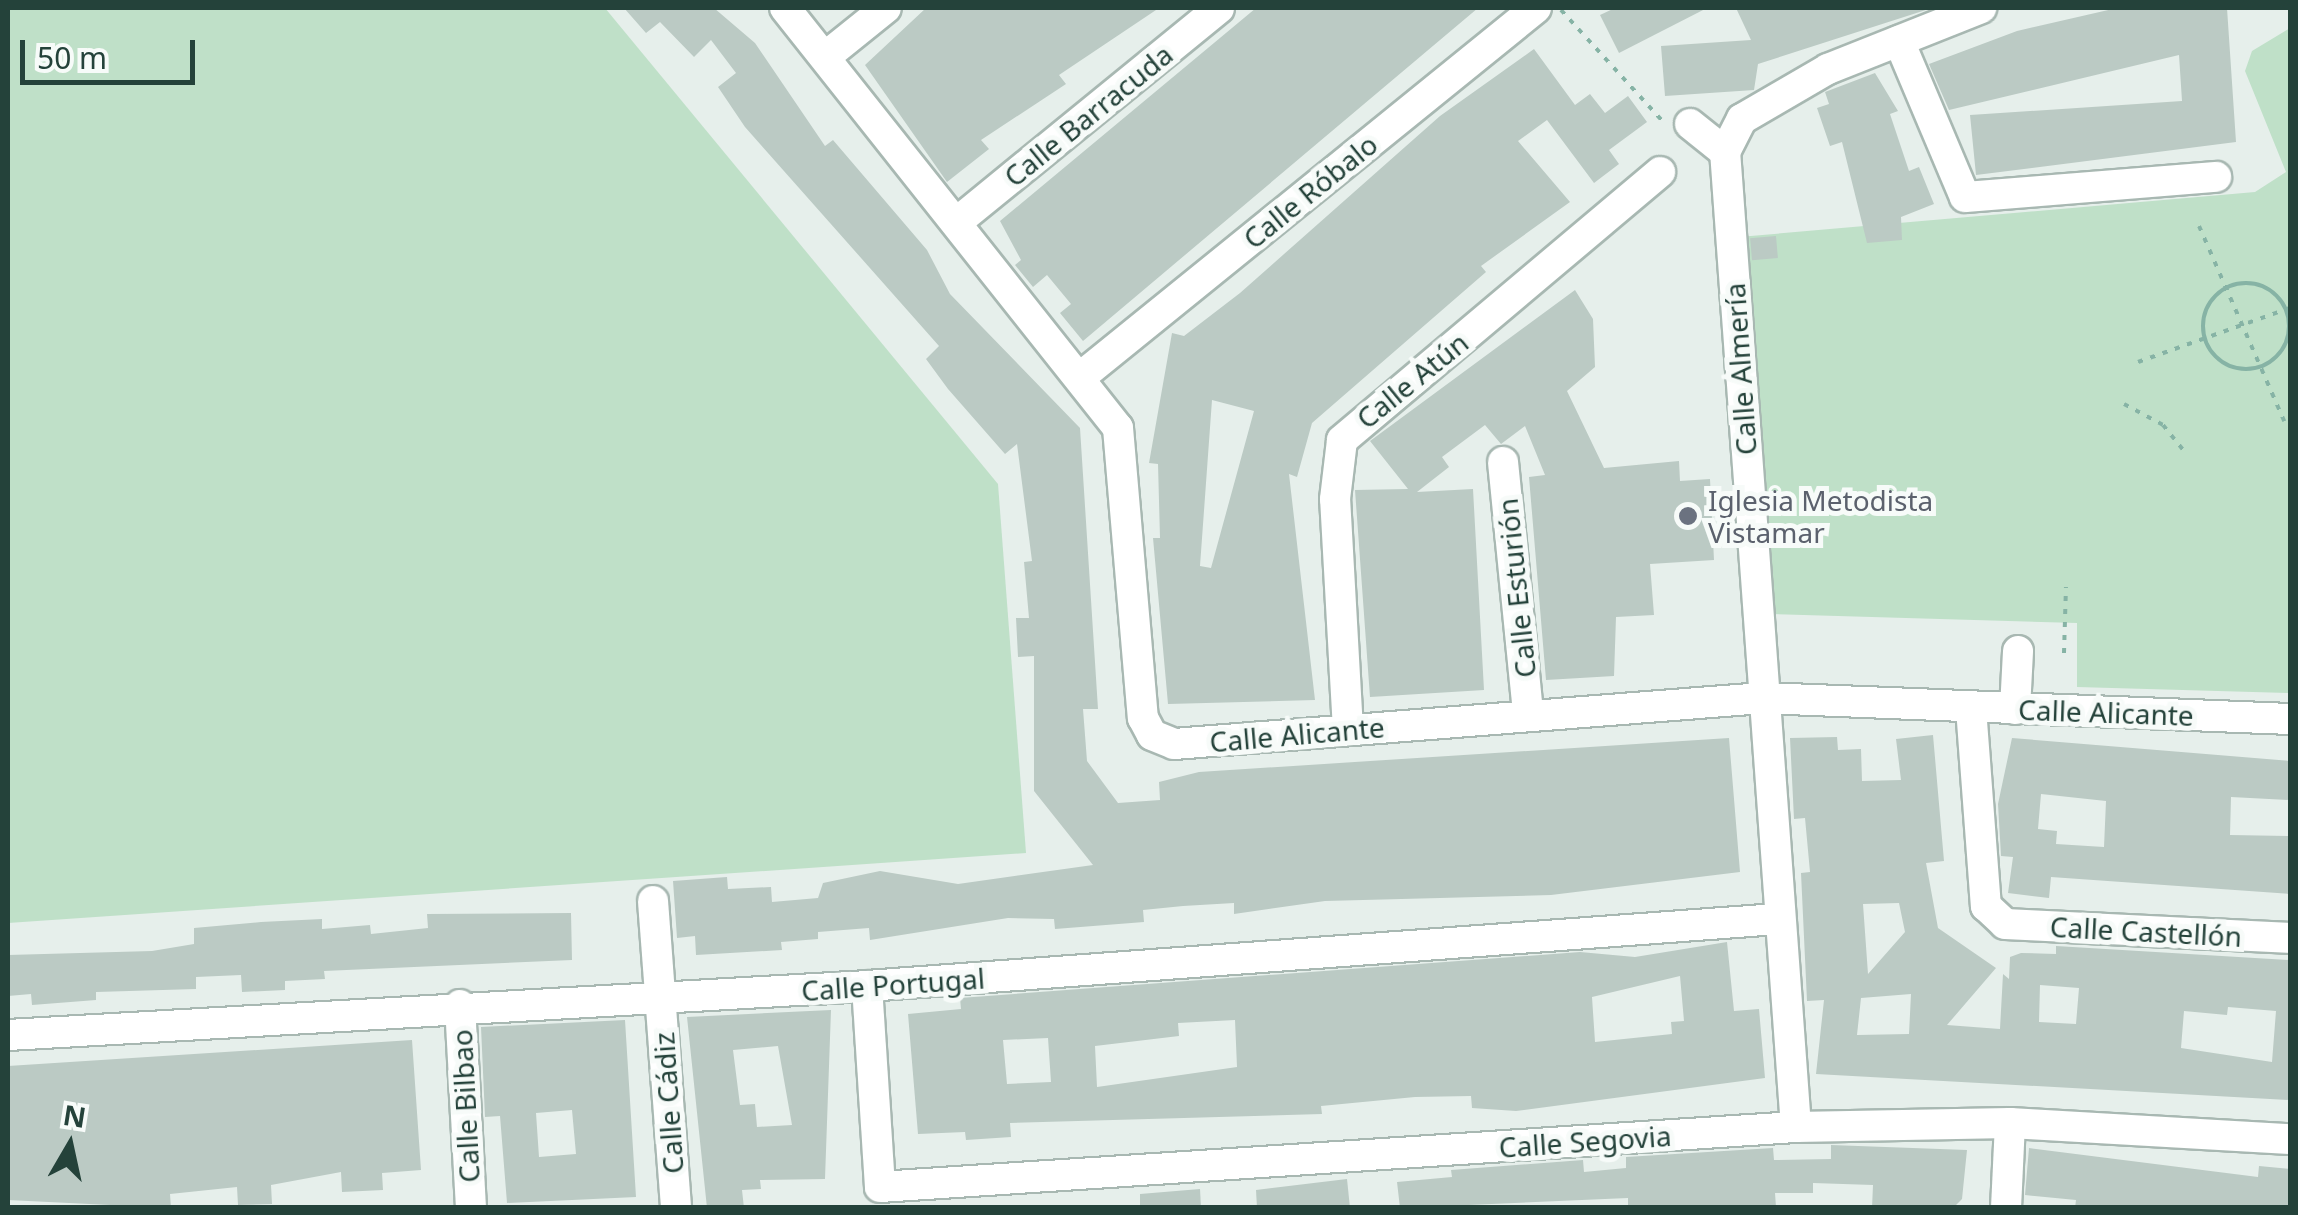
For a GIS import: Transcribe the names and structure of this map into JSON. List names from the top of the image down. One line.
{"streets":{"street":["Calle Barracuda","Calle Róbalo","Calle Almería","Calle Atún","Calle Esturión","Calle Alicante","Calle Castellón","Calle Portugal","Calle Cádiz","Calle Bilbao","Calle Segovia"]},"crossings":[["Calle Barracuda","Calle Alicante"],["Calle Róbalo","Calle Alicante"],["Calle Almería","Calle Alicante"],["Calle Almería","Calle Portugal"],["Calle Almería","Calle Segovia"],["Calle Atún","Calle Alicante"],["Calle Esturión","Calle Alicante"],["Calle Alicante","Calle Castellón"],["Calle Portugal","Calle Cádiz"],["Calle Portugal","Calle Bilbao"],["Calle Portugal","Calle Segovia"]],"places":["Iglesia Metodista Vistamar"],"scale_bar":"50 m","north":"top"}
